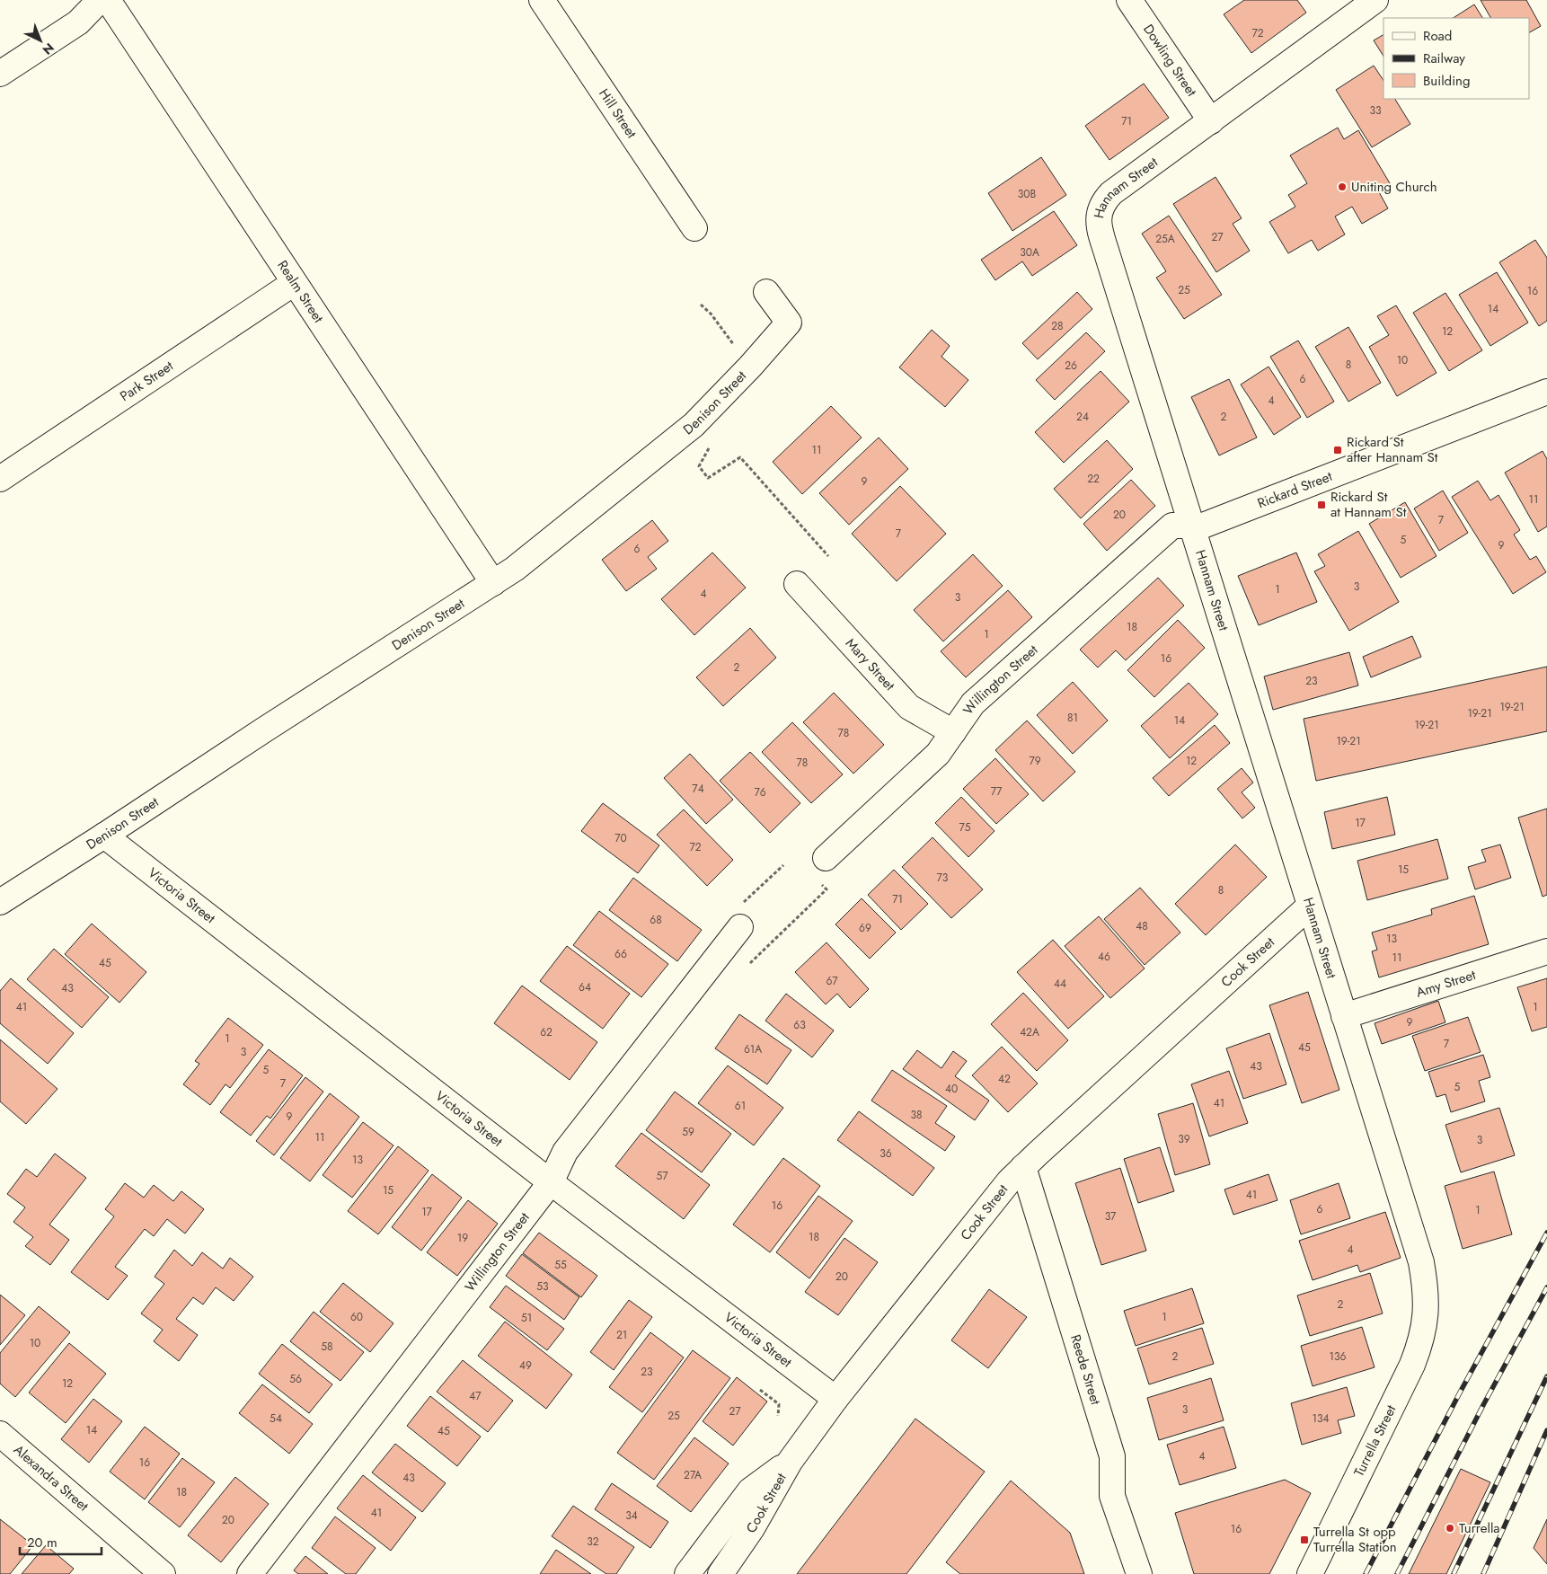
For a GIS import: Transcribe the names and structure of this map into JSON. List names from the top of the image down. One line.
{"streets":{"street":["Dowling Street","Hill Street","Hannam Street","Realm Street","Park Street","Denison Street","Rickard Street","Mary Street","Willington Street","Victoria Street","Cook Street","Amy Street","Reede Street","Turrella Street","Alexandra Street"]},"crossings":[["Dowling Street","Hannam Street"],["Hannam Street","Rickard Street"],["Hannam Street","Willington Street"],["Hannam Street","Cook Street"],["Hannam Street","Amy Street"],["Hannam Street","Turrella Street"],["Realm Street","Park Street"],["Realm Street","Denison Street"],["Denison Street","Victoria Street"],["Rickard Street","Willington Street"],["Mary Street","Willington Street"],["Willington Street","Victoria Street"],["Victoria Street","Cook Street"],["Cook Street","Reede Street"]],"places":{"other":["Uniting Church","Turrella"],"transit":["Rickard St after Hannam St","Rickard St at Hannam St","Turrella St opp Turrella Station"]},"house_numbers":["72","33","71","30B","27","25A","30A","25","16","14","28","12","10","8","26","6","4","24","2","11","22","9","11","20","7","7","5","9","6","3","1","4","3","18","1","16","2","23","19-21","19-21","81","14","19-21","78","19-21","79","12","78","74","77","76","17","75","70","72","15","73","8","71","68","48","69","13","66","46","11","45","67","44","64","43","41","1","9","63","62","42A","1","7","45","61A","3","43","5","42","7","5","40","41","61","38","9","59","11","39","3","36","13","57","15","41","16","6","1","17","37","18","19","4","55","20","53","2","60","1","51","21","10","58","2","136","49","23","56","12","47","3","27","25","54","134","14","45","4","16","27A","43","18","41","34","20","16","32"],"legend":["Road","Railway","Building"],"scale_bar":"20 m","north":"bottom right"}
